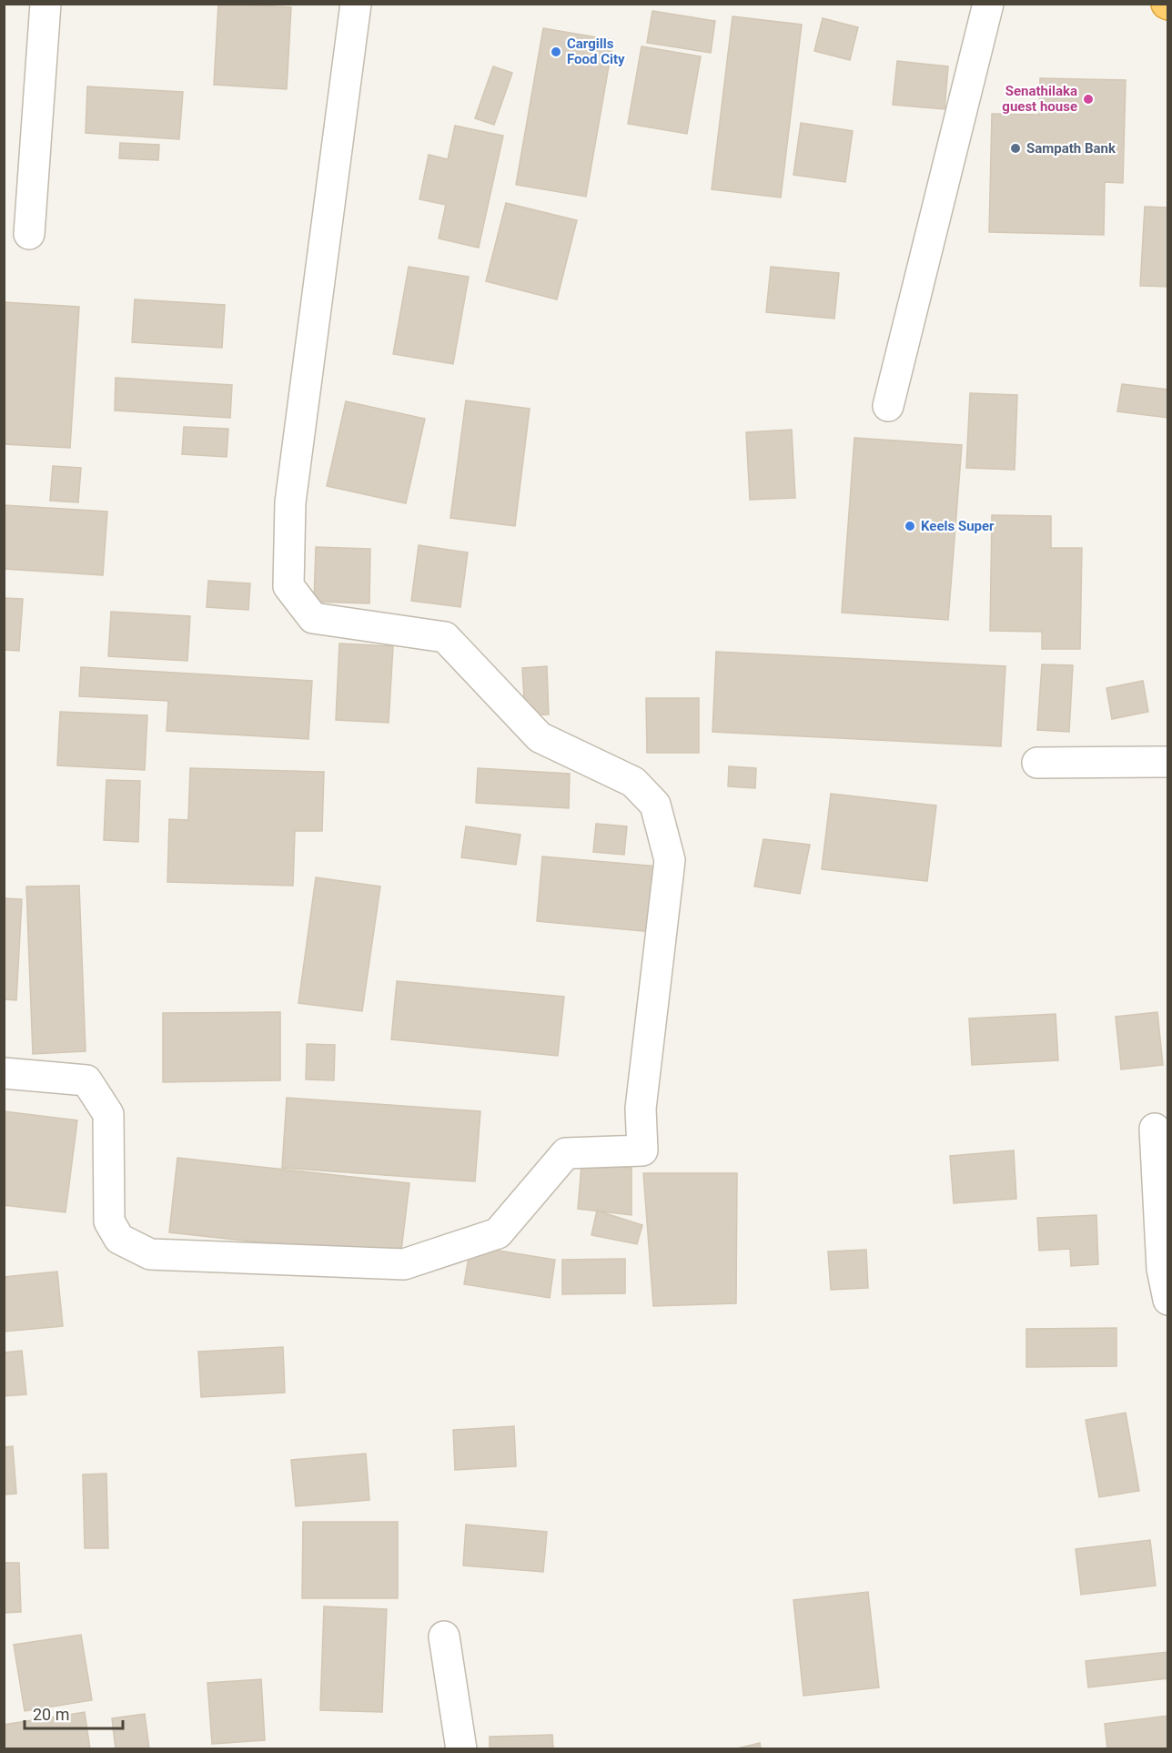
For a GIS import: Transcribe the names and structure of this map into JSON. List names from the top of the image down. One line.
{"places":["Cargills Food City","Senathilaka guest house","Sampath Bank","Keels Super"],"scale_bar":"20 m"}
